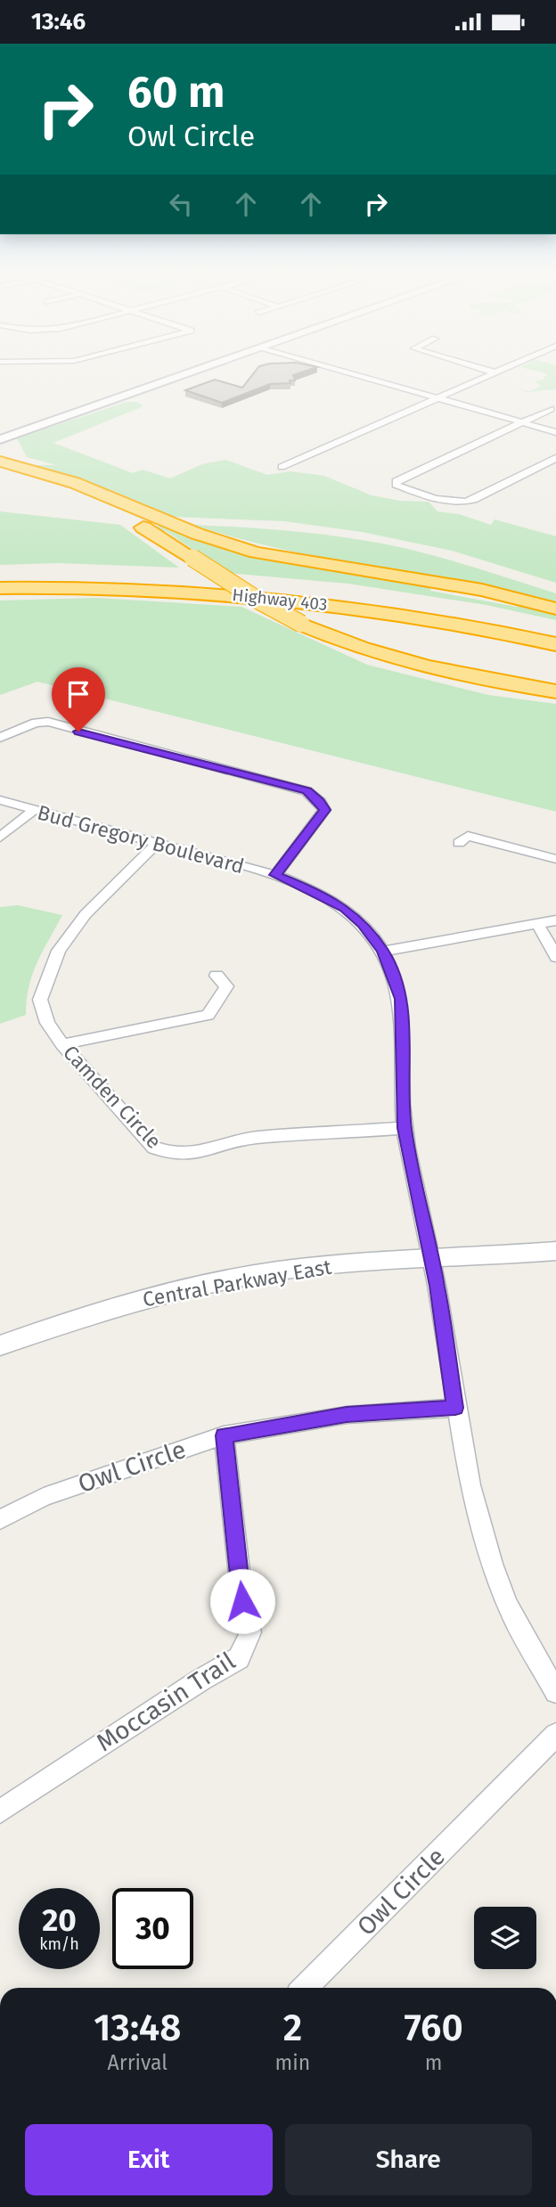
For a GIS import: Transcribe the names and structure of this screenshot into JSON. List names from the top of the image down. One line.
{"streets":{"highway":["Highway 403"],"street":["Bud Gregory Boulevard","Camden Circle","Central Parkway East","Owl Circle","Moccasin Trail"]},"crossings":[["Bud Gregory Boulevard","Camden Circle"],["Bud Gregory Boulevard","Central Parkway East"],["Bud Gregory Boulevard","Owl Circle"],["Owl Circle","Moccasin Trail"]],"page":{"status":"13:46","turn":["60 m","Owl Circle"],"speed":"20 km/h","limit":"30","eta":["13:48","Arrival","2","min","760","m"],"buttons":["Exit","Share"]}}
